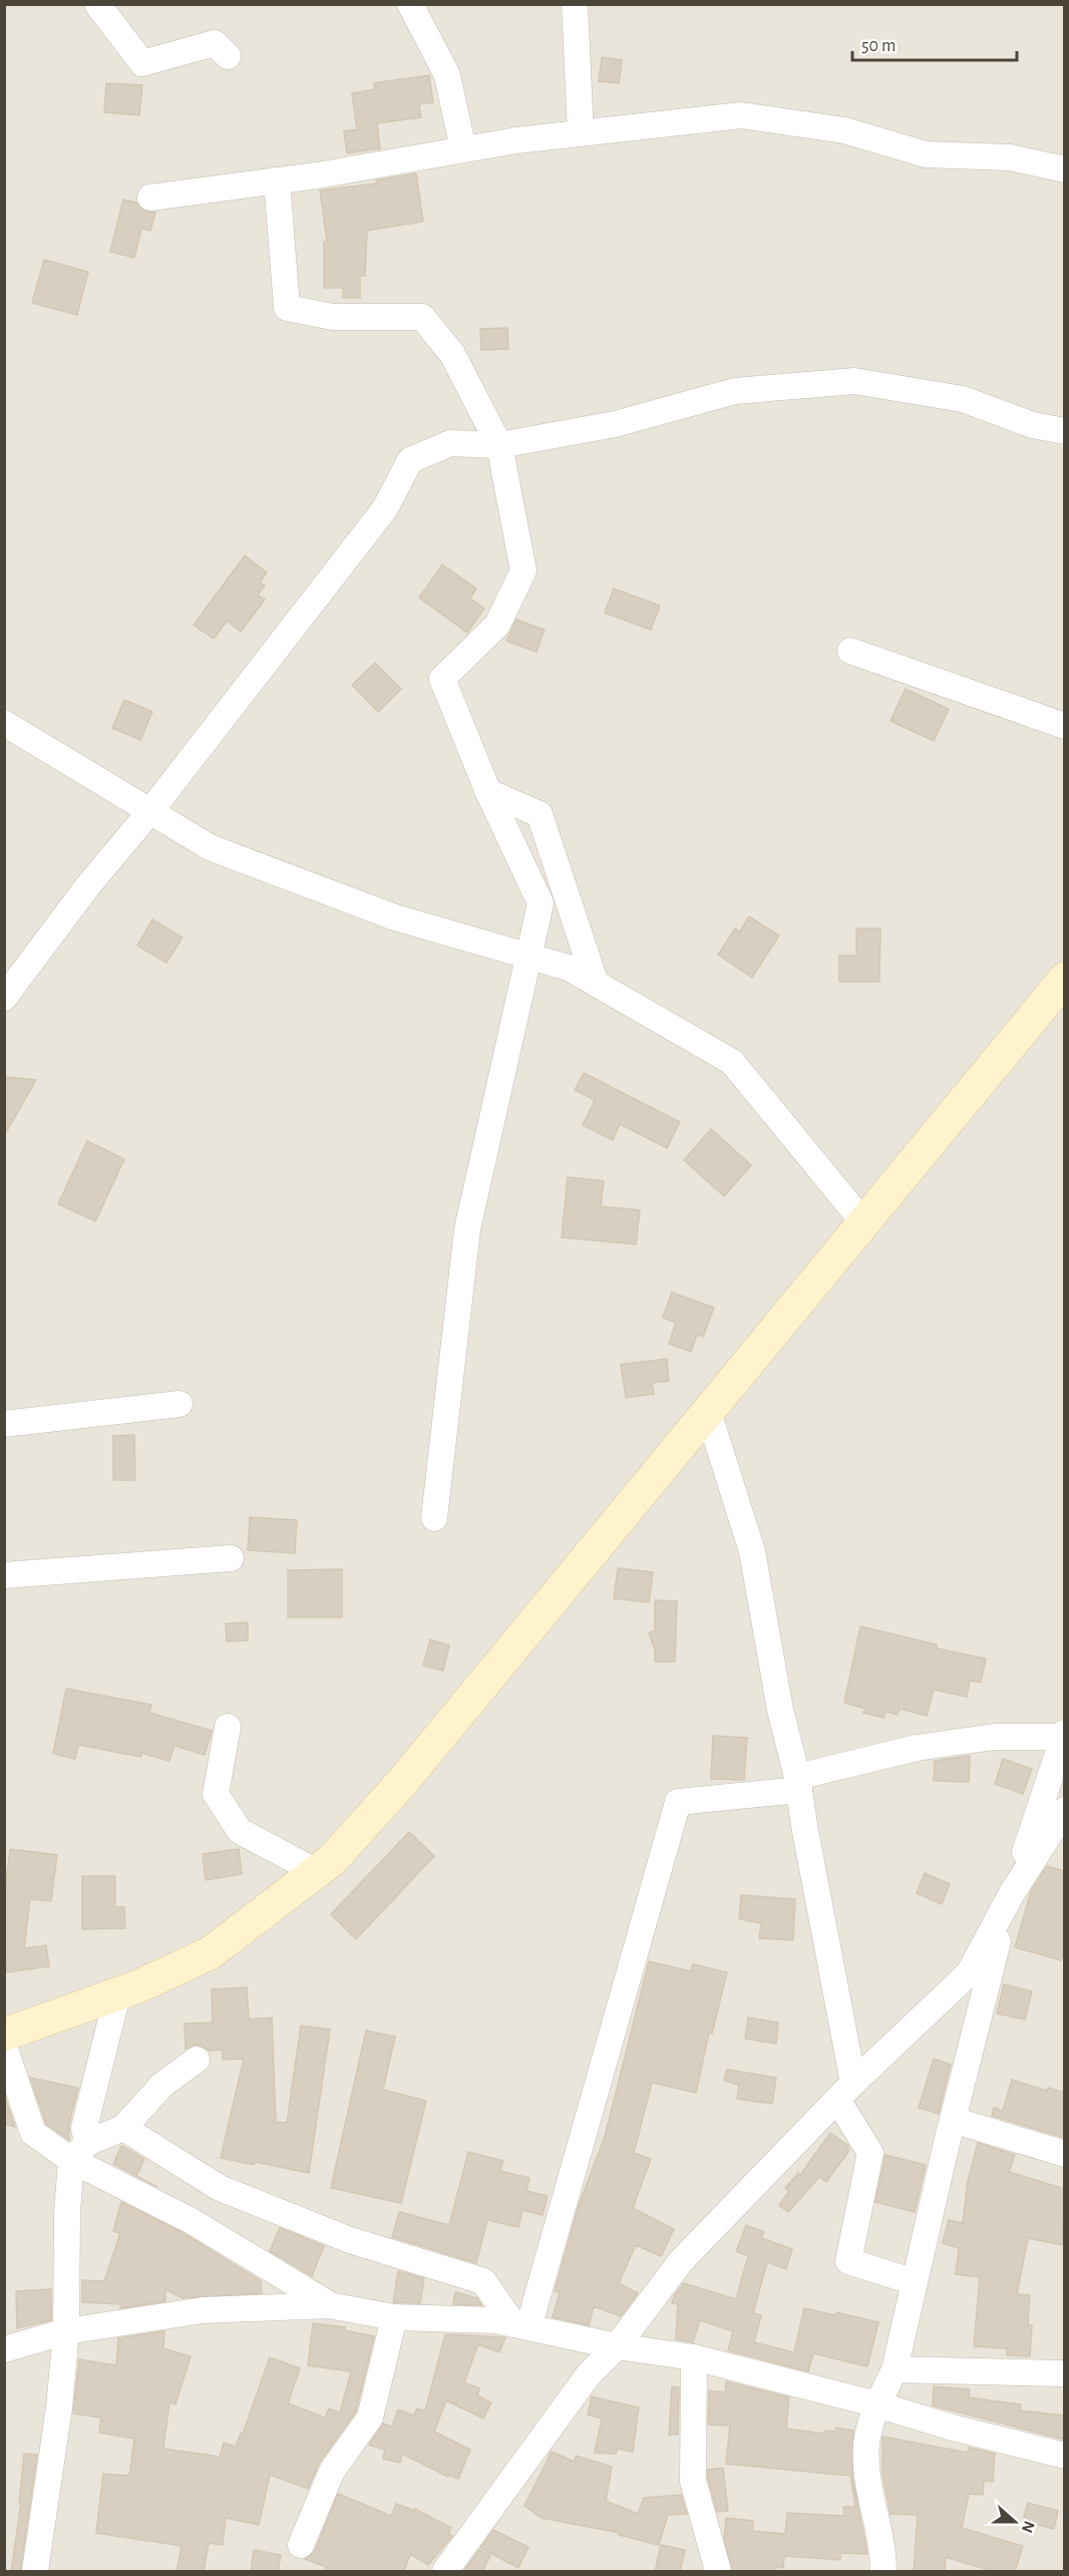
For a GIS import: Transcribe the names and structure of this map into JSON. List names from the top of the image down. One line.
{"scale_bar":"50 m","north":"right"}
